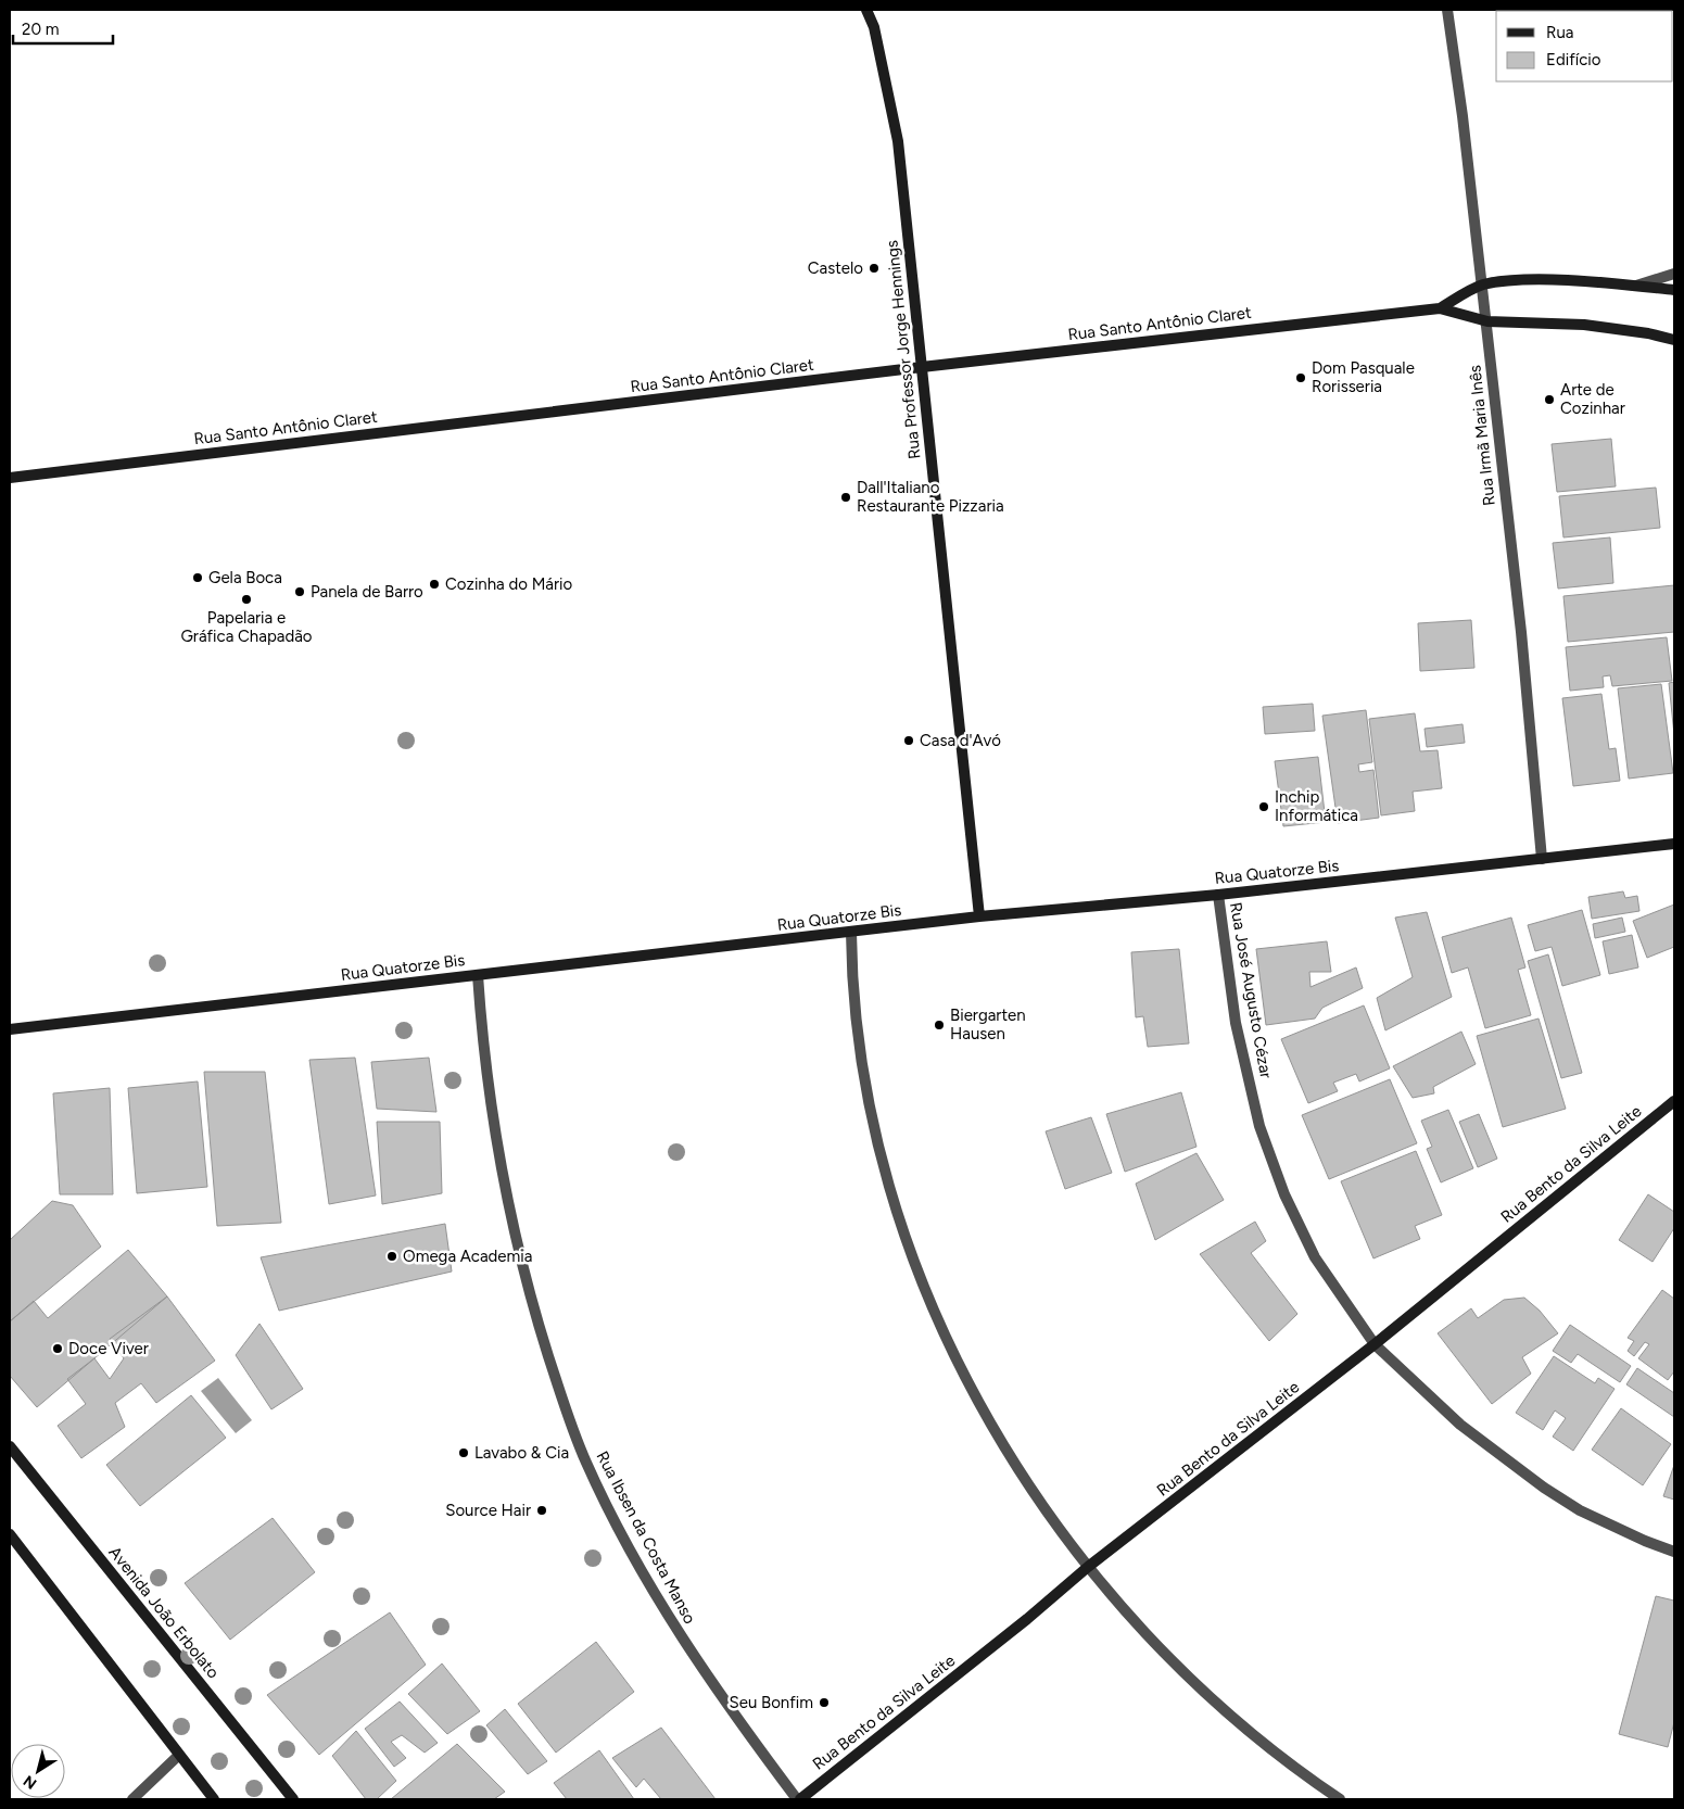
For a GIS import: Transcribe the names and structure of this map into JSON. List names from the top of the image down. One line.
{"streets":{"street":["Rua Santo Antônio Claret","Rua Professor Jorge Hennings","Rua Irmã Maria Inês","Rua Quatorze Bis","Rua José Augusto Cézar","Rua Bento da Silva Leite","Rua Ibsen da Costa Manso","Avenida João Erbolato"]},"crossings":[["Rua Santo Antônio Claret","Rua Professor Jorge Hennings"],["Rua Santo Antônio Claret","Rua Irmã Maria Inês"],["Rua Professor Jorge Hennings","Rua Quatorze Bis"],["Rua Irmã Maria Inês","Rua Quatorze Bis"],["Rua Quatorze Bis","Rua José Augusto Cézar"],["Rua Quatorze Bis","Rua Ibsen da Costa Manso"],["Rua José Augusto Cézar","Rua Bento da Silva Leite"],["Rua Bento da Silva Leite","Rua Ibsen da Costa Manso"]],"places":["Castelo","Dom Pasquale Rorisseria","Arte de Cozinhar","Dall'Italiano Restaurante Pizzaria","Gela Boca","Cozinha do Mário","Panela de Barro","Papelaria e Gráfica Chapadão","Casa d'Avó","Inchip Informática","Biergarten Hausen","Omega Academia","Doce Viver","Lavabo & Cia","Source Hair","Seu Bonfim"],"legend":["Rua","Edifício"],"scale_bar":"20 m","north":"bottom left"}
